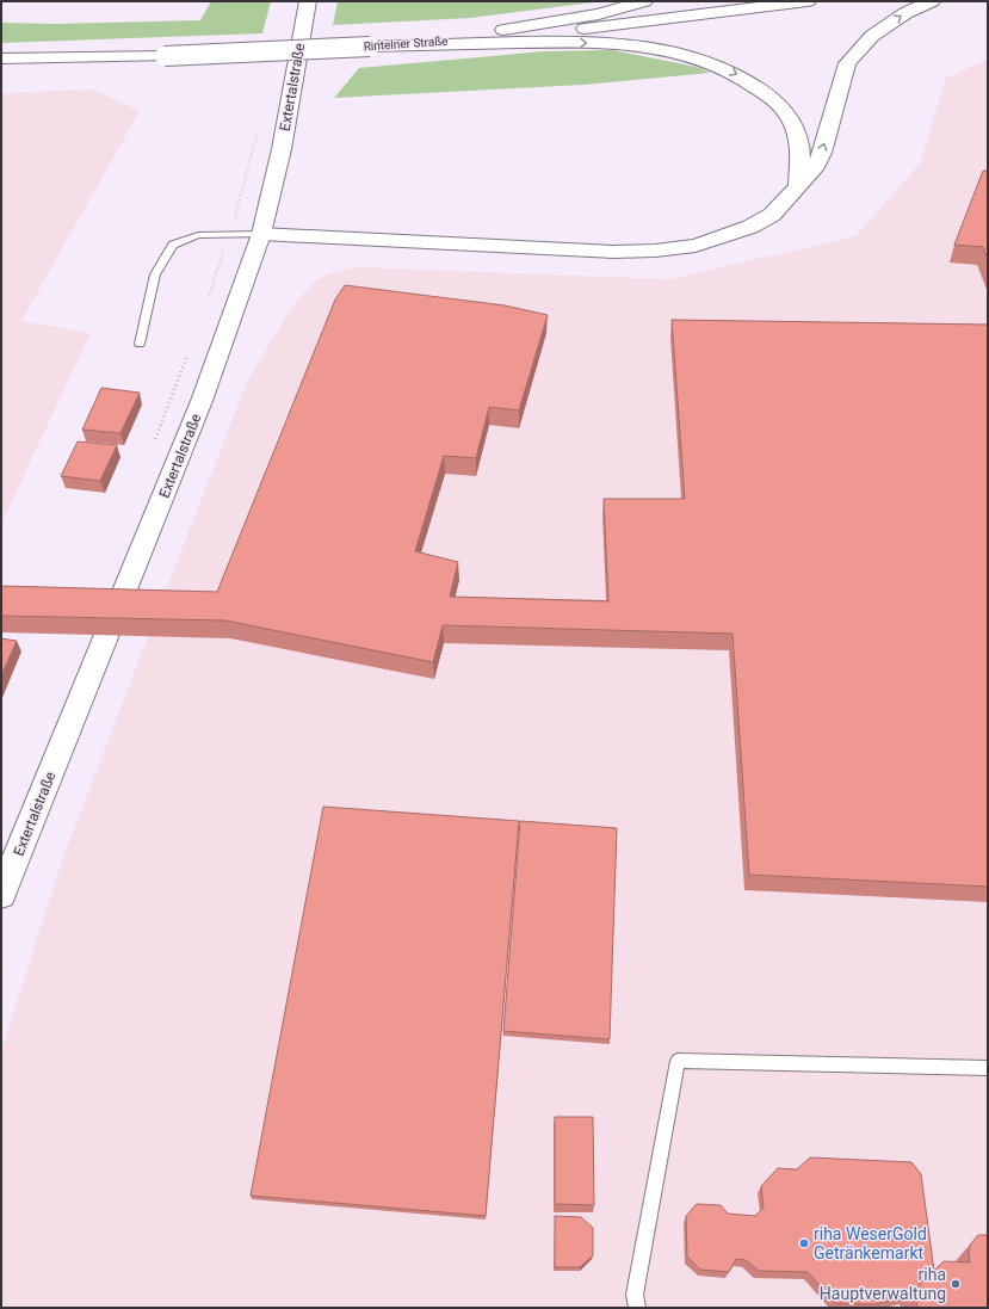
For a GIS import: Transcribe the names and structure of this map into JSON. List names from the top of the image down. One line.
{"streets":{"main road":["Rintelner Straße","Extertalstraße"]},"places":["riha WeserGold Getränkemarkt","riha Hauptverwaltung"]}
